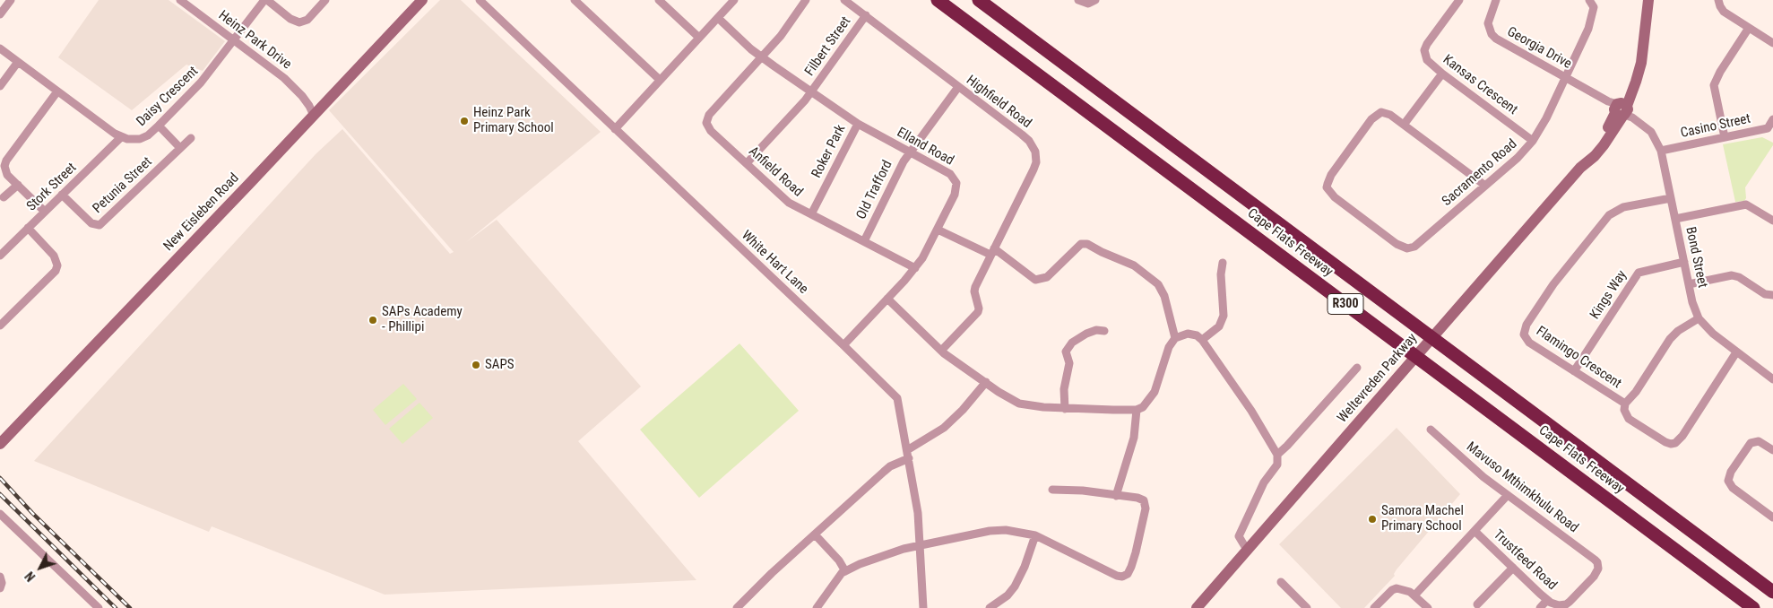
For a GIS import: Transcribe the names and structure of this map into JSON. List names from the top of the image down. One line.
{"streets":{"highway":["Cape Flats Freeway","R300"],"street":["Heinz Park Drive","Filbert Street","Georgia Drive","Kansas Crescent","Daisy Crescent","Highfield Road","Casino Street","Elland Road","Roker Park","Anfield Road","Sacramento Road","Petunia Street","Stork Street","Old Trafford","New Eisleben Road","Bond Street","White Hart Lane","Kings Way","Flamingo Crescent","Weltevreden Parkway","Mavuso Mthimkhulu Road","Trustfeed Road"]},"crossings":[["Heinz Park Drive","Daisy Crescent"],["Heinz Park Drive","New Eisleben Road"],["Filbert Street","Highfield Road"],["Filbert Street","Elland Road"],["Filbert Street","Anfield Road"],["Georgia Drive","Sacramento Road"],["Georgia Drive","Bond Street"],["Georgia Drive","Weltevreden Parkway"],["Kansas Crescent","Sacramento Road"],["Daisy Crescent","Stork Street"],["Highfield Road","Old Trafford"],["Casino Street","Bond Street"],["Elland Road","Roker Park"],["Elland Road","Anfield Road"],["Elland Road","Old Trafford"],["Elland Road","White Hart Lane"],["Roker Park","Anfield Road"],["Anfield Road","Old Trafford"],["Petunia Street","Stork Street"],["Bond Street","Kings Way"],["Bond Street","Flamingo Crescent"],["Bond Street","Weltevreden Parkway"],["Kings Way","Flamingo Crescent"],["Mavuso Mthimkhulu Road","Trustfeed Road"]],"places":["Heinz Park Primary School","SAPs Academy - Phillipi","SAPS","Samora Machel Primary School"],"north":"bottom left"}
